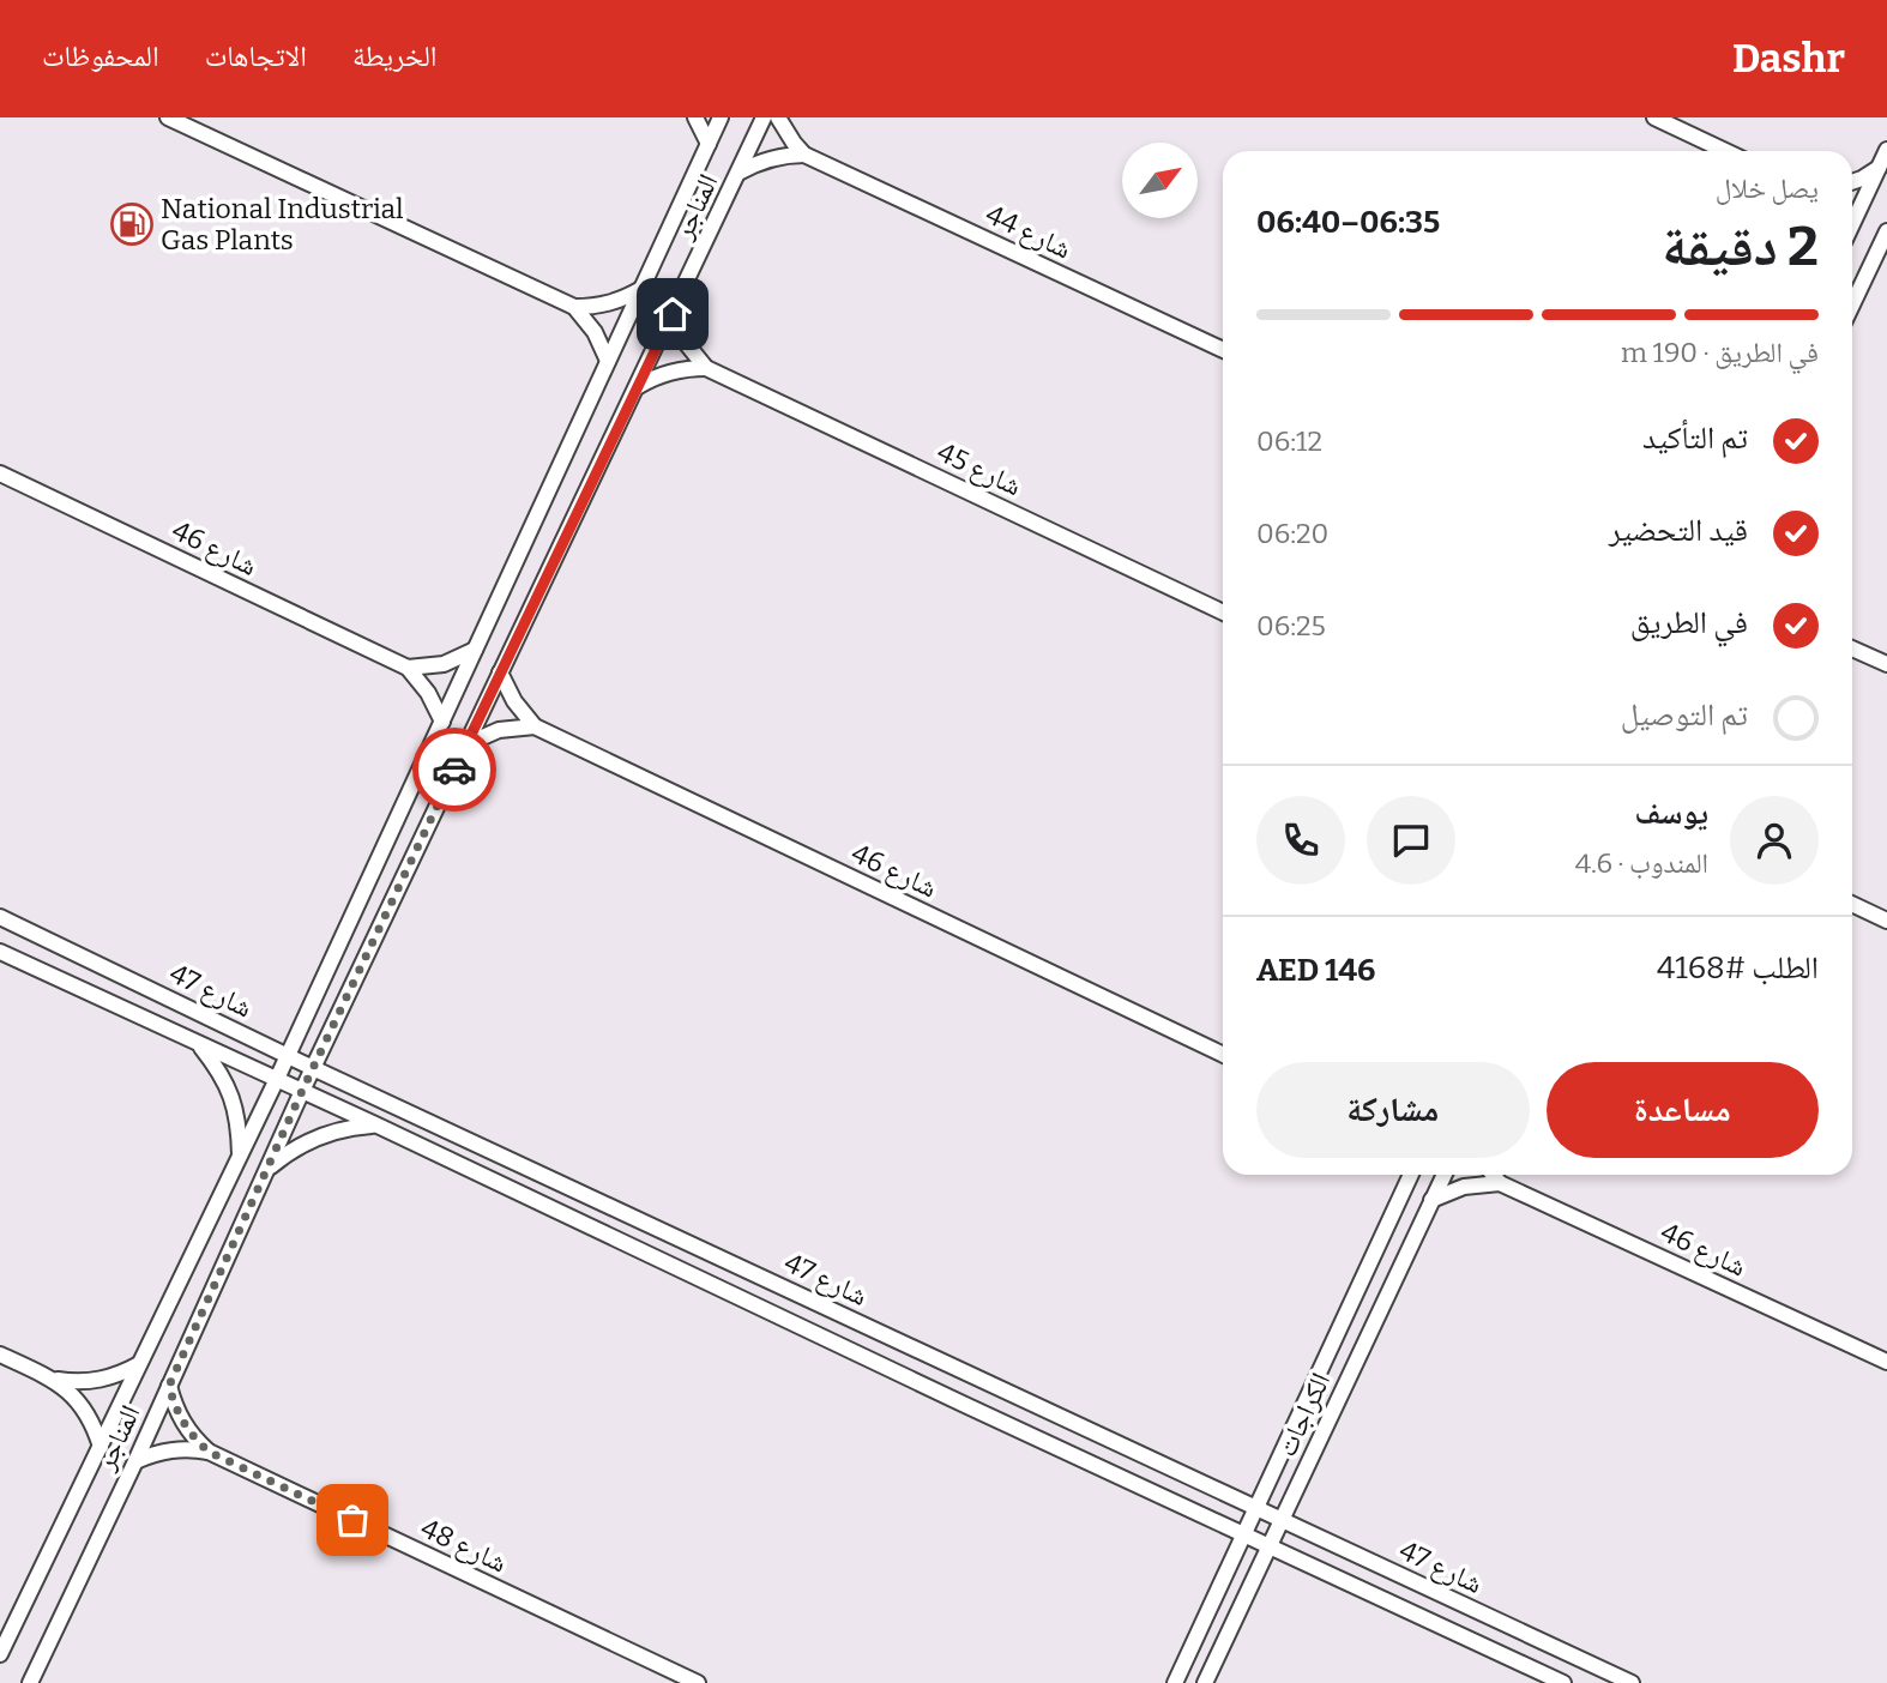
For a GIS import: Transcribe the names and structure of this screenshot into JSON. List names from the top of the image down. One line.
{"streets":{"street":["المناجر","شارع 44","شارع 45","شارع 46","شارع 47","الكراجات","شارع 48"]},"crossings":[["المناجر","شارع 45"],["المناجر","شارع 46"],["المناجر","شارع 47"],["المناجر","شارع 48"],["شارع 47","الكراجات"]],"places":{"fuel station":["National Industrial Gas Plants"]},"north":"top right","page":{"header":"Dashr","nav":["الخريطة","الاتجاهات","المحفوظات"],"heading":["2 دقيقة","يصل خلال","06:35–06:40"],"panel":["يوسف","المندوب · 4.6","الطلب #4168","AED 146"],"bar":"في الطريق · 190 m","list":[["تم التأكيد","06:12"],["قيد التحضير","06:20"],["في الطريق","06:25"],"تم التوصيل"],"buttons":["مساعدة","مشاركة"]}}
